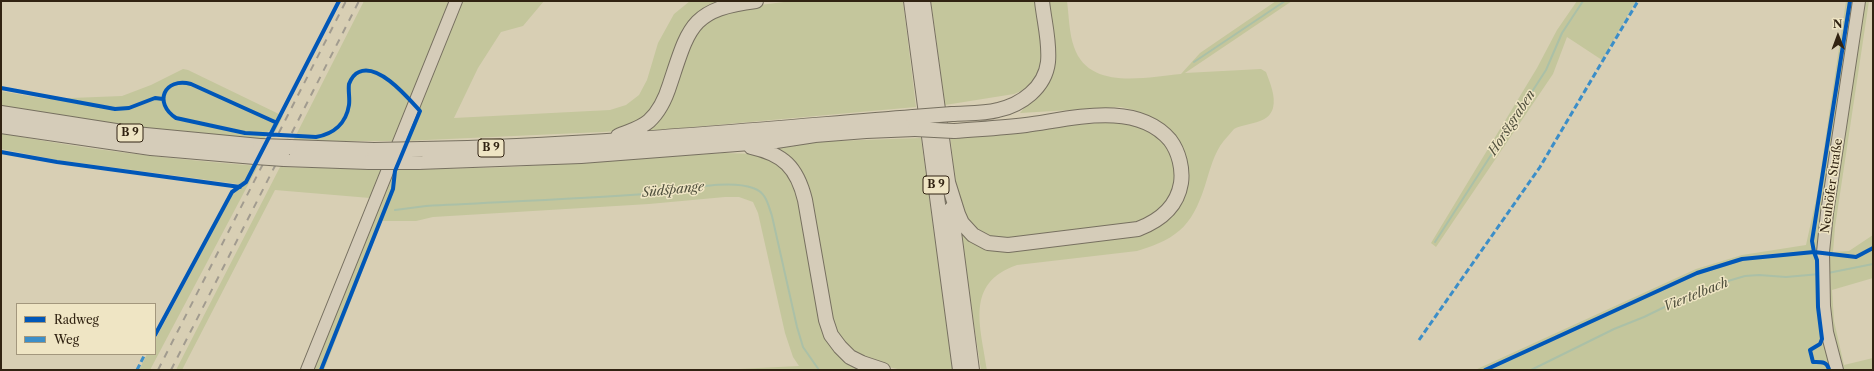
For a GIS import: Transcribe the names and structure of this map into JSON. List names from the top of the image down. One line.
{"streets":{"highway":["B 9"],"main road":["Neuhöfer Straße"]},"water":["Horstgraben","Südspange","Viertelbach"],"legend":["Radweg","Weg"],"north":"top"}
